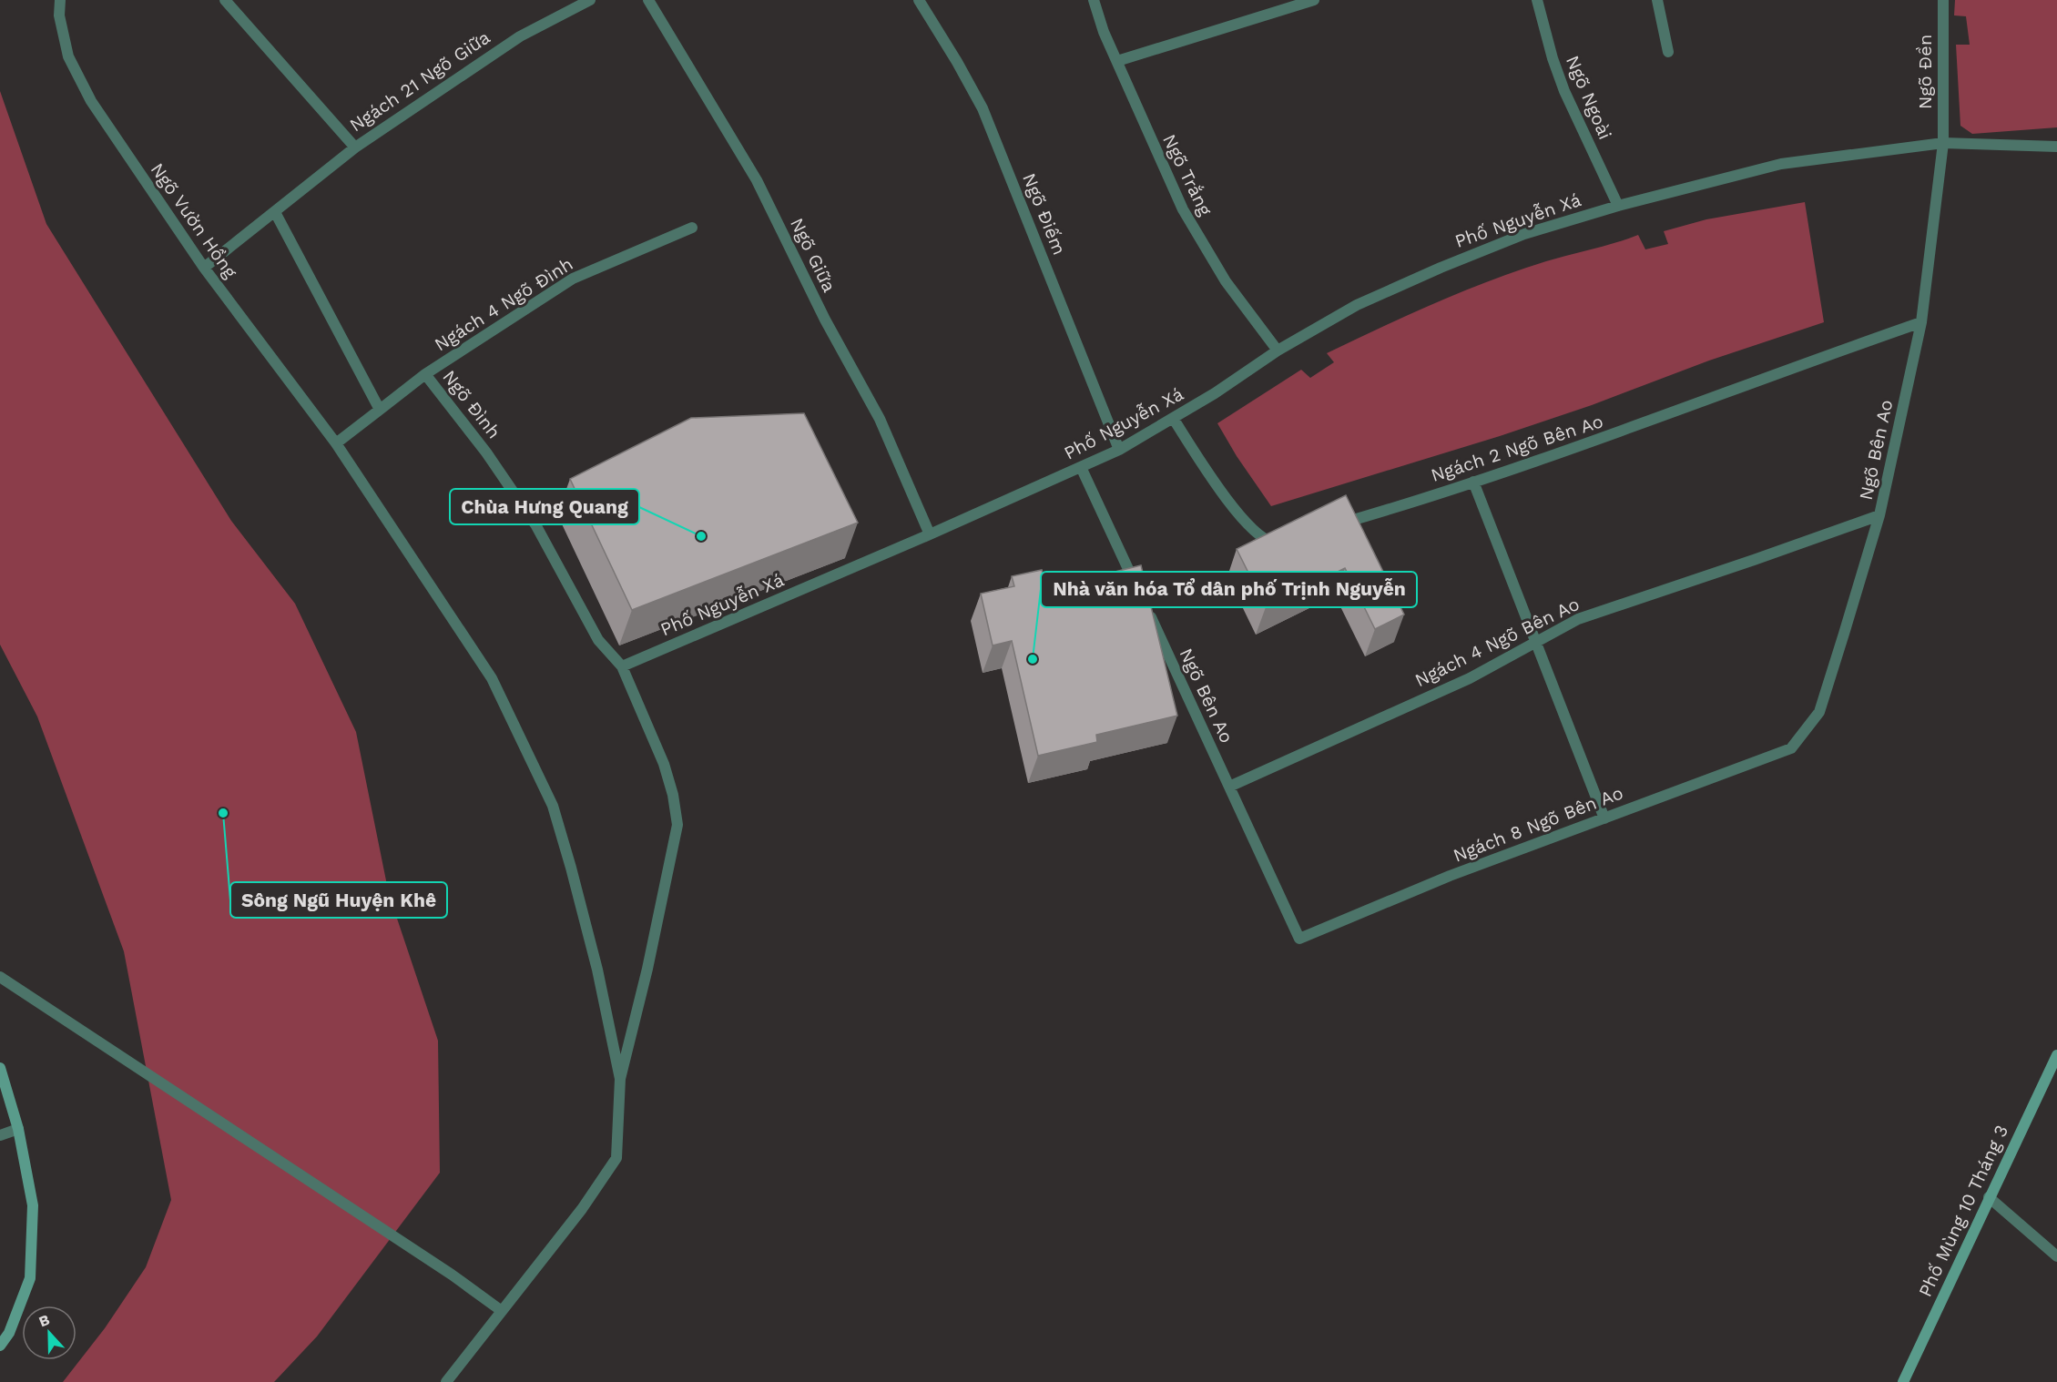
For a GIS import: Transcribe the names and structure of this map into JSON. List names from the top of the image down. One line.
{"streets":{"main road":["Phố Mùng 10 Tháng 3"],"street":["Ngõ Đền","Ngách 21 Ngõ Giữa","Ngõ Ngoài","Ngõ Trắng","Ngõ Điếm","Ngõ Vườn Hồng","Phố Nguyễn Xá","Ngõ Giữa","Ngách 4 Ngõ Đình","Ngõ Đình","Ngách 2 Ngõ Bên Ao","Ngõ Bên Ao","Ngách 4 Ngõ Bên Ao","Ngách 8 Ngõ Bên Ao"]},"crossings":[["Ngõ Đền","Phố Nguyễn Xá"],["Ngõ Đền","Ngõ Bên Ao"],["Ngõ Ngoài","Phố Nguyễn Xá"],["Ngõ Trắng","Phố Nguyễn Xá"],["Ngõ Điếm","Phố Nguyễn Xá"],["Ngõ Vườn Hồng","Ngõ Đình"],["Phố Nguyễn Xá","Ngõ Giữa"],["Phố Nguyễn Xá","Ngõ Đình"],["Phố Nguyễn Xá","Ngõ Bên Ao"],["Ngách 4 Ngõ Đình","Ngõ Đình"],["Ngách 2 Ngõ Bên Ao","Ngõ Bên Ao"],["Ngõ Bên Ao","Ngách 4 Ngõ Bên Ao"],["Ngõ Bên Ao","Ngách 8 Ngõ Bên Ao"]],"places":["Chùa Hưng Quang","Nhà văn hóa Tổ dân phố Trịnh Nguyễn","Sông Ngũ Huyện Khê"],"north":"top"}
